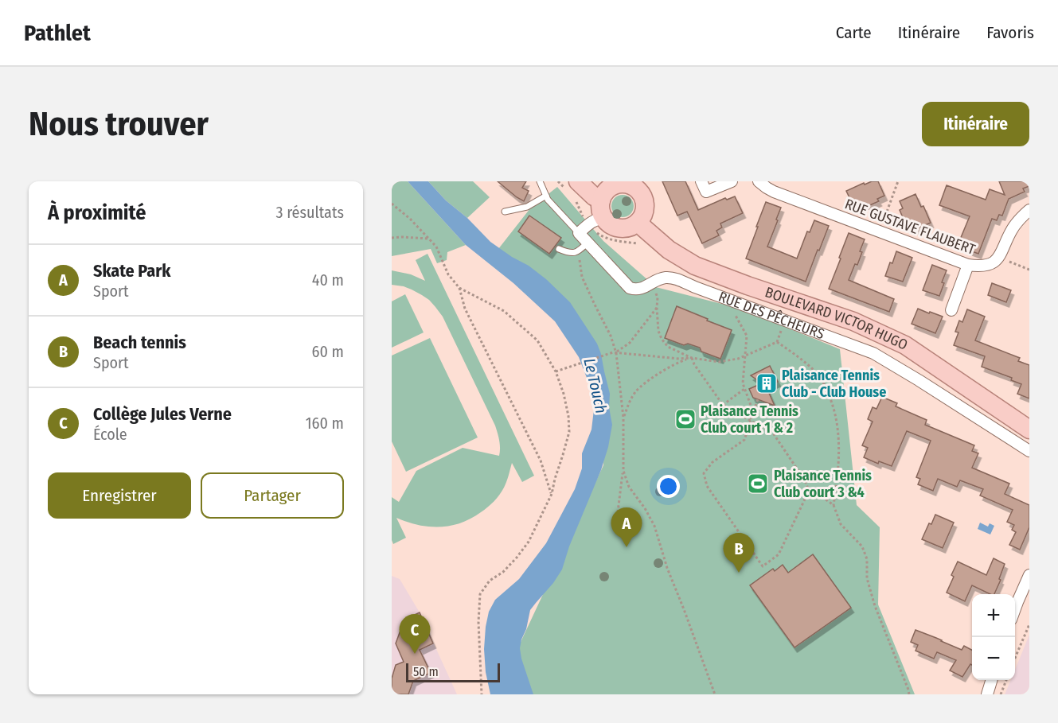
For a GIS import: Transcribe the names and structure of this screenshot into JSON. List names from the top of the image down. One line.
{"streets":{"main road":["BOULEVARD VICTOR HUGO"],"street":["RUE GUSTAVE FLAUBERT","RUE DES PÊCHEURS"]},"water":["Le Touch"],"places":{"building":["Plaisance Tennis Club - Club House"],"sports":["Plaisance Tennis Club court 1 & 2","Plaisance Tennis Club court 3 &4"]},"scale_bar":"50 m","page":{"header":"Pathlet","nav":["Carte","Itinéraire","Favoris"],"buttons":["Itinéraire",["Enregistrer","Partager"]],"title":"Nous trouver","heading":["À proximité","3 résultats"],"list":[{"mark":"A","name":"Skate Park","note":"Sport","value":"40 m"},{"mark":"B","name":"Beach tennis","note":"Sport","value":"60 m"},{"mark":"C","name":"Collège Jules Verne","note":"École","value":"160 m"}],"pins":["A","B","C"],"map_buttons":["+","−"],"scale":"50 m"}}
